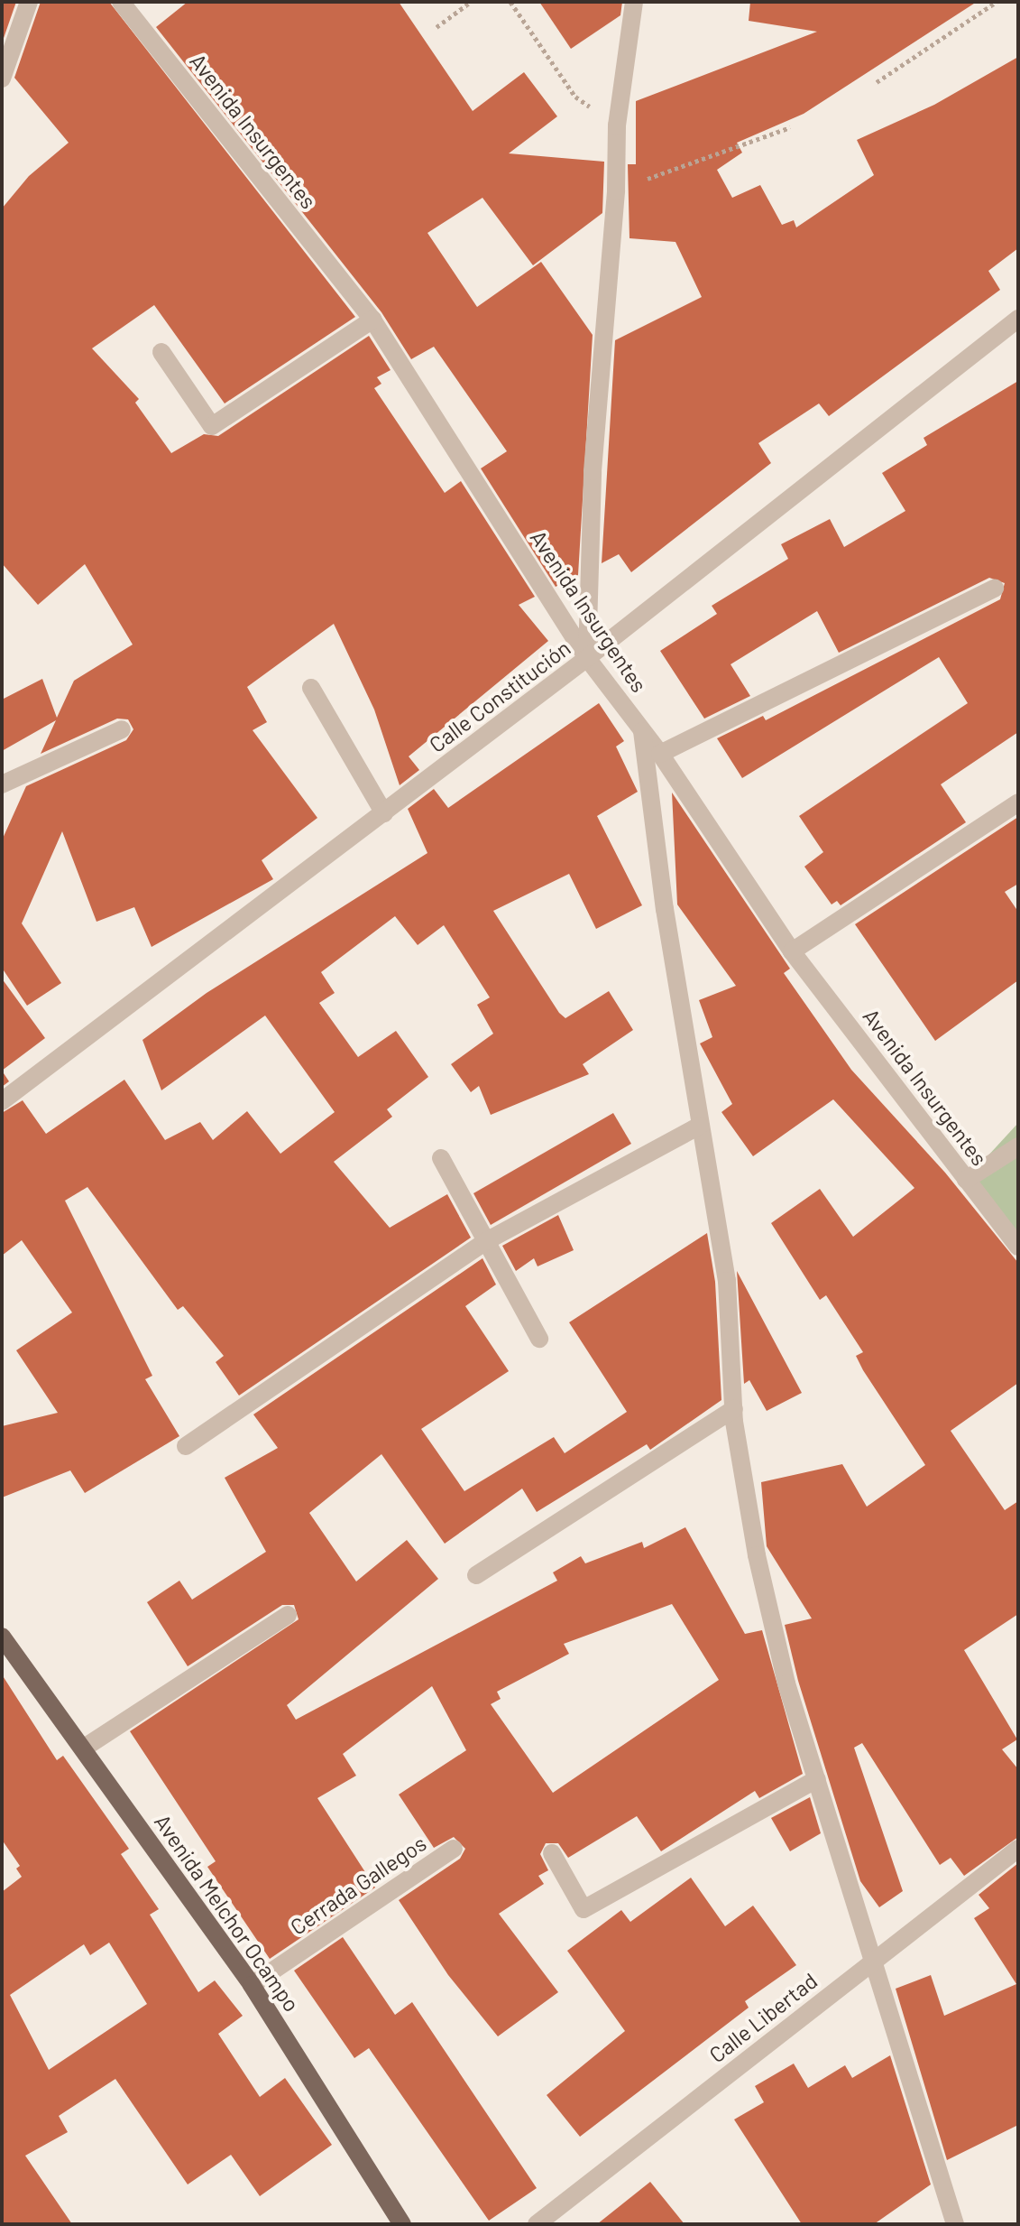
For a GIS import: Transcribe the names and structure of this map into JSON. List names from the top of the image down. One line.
{"streets":{"main road":["Avenida Melchor Ocampo"],"street":["Avenida Insurgentes","Calle Constitución","Cerrada Gallegos","Calle Libertad"]},"crossings":[["Avenida Insurgentes","Calle Constitución"],["Cerrada Gallegos","Avenida Melchor Ocampo"]]}
